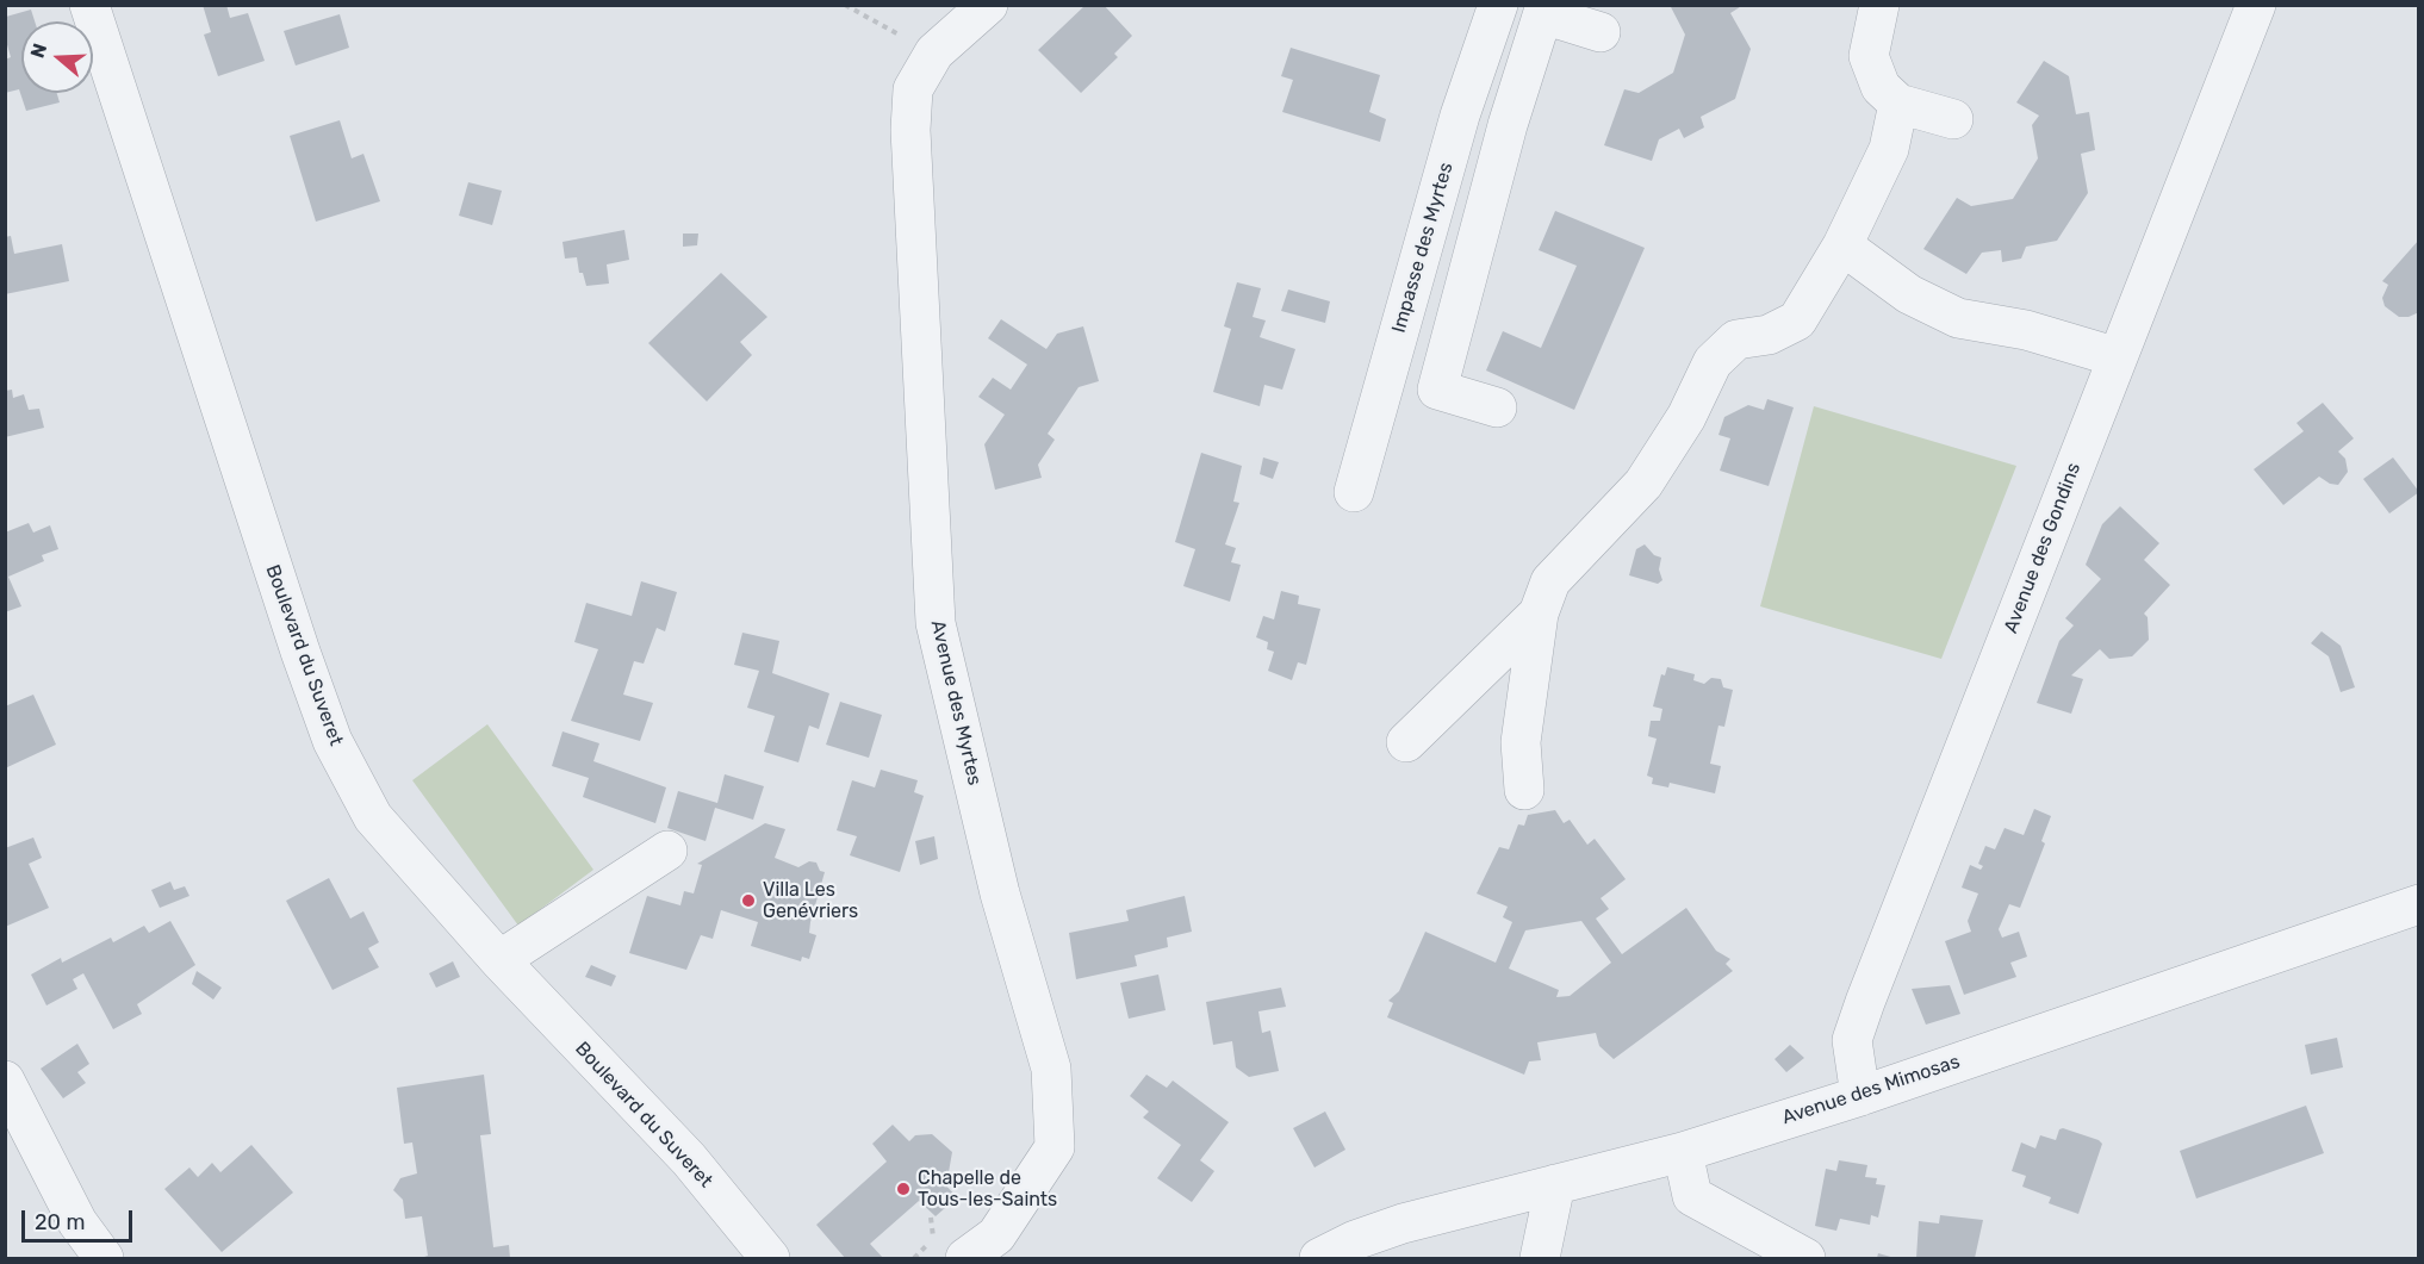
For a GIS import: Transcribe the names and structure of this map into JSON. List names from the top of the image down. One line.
{"streets":{"street":["Impasse des Myrtes","Avenue des Gondins","Boulevard du Suveret","Avenue des Myrtes","Avenue des Mimosas"]},"crossings":[["Avenue des Gondins","Avenue des Mimosas"]],"places":["Villa Les Genévriers","Chapelle de Tous-les-Saints"],"scale_bar":"20 m","north":"left"}
